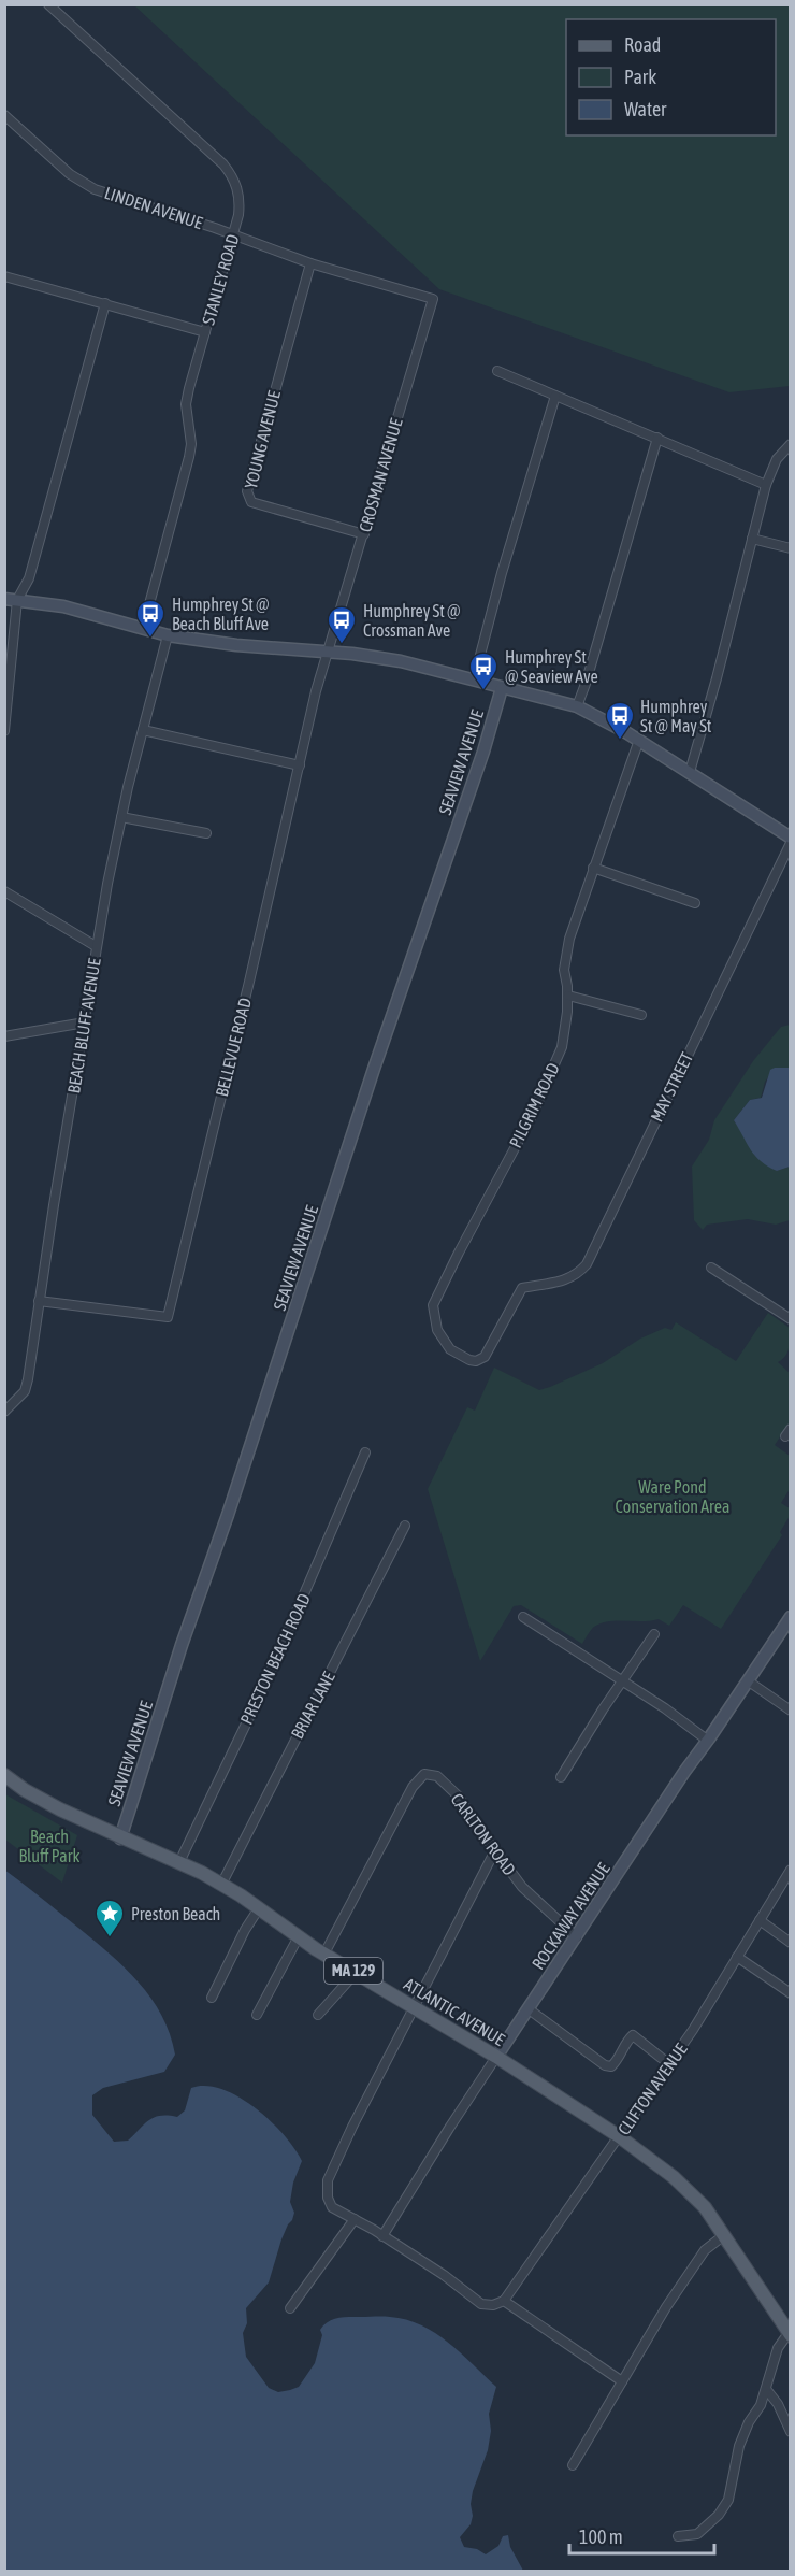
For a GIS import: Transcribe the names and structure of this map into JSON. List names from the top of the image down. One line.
{"streets":{"main road":["MA 129","ATLANTIC AVENUE"],"street":["LINDEN AVENUE","STANLEY ROAD","YOUNG AVENUE","CROSMAN AVENUE","SEAVIEW AVENUE","BEACH BLUFF AVENUE","BELLEVUE ROAD","MAY STREET","PILGRIM ROAD","PRESTON BEACH ROAD","BRIAR LANE","CARLTON ROAD","ROCKAWAY AVENUE","CLIFTON AVENUE"]},"crossings":[["LINDEN AVENUE","STANLEY ROAD"],["LINDEN AVENUE","YOUNG AVENUE"],["LINDEN AVENUE","CROSMAN AVENUE"],["YOUNG AVENUE","CROSMAN AVENUE"],["CROSMAN AVENUE","BELLEVUE ROAD"],["SEAVIEW AVENUE","ATLANTIC AVENUE"],["BEACH BLUFF AVENUE","BELLEVUE ROAD"],["MAY STREET","PILGRIM ROAD"],["PRESTON BEACH ROAD","ATLANTIC AVENUE"],["BRIAR LANE","ATLANTIC AVENUE"],["CARLTON ROAD","ROCKAWAY AVENUE"],["CARLTON ROAD","ATLANTIC AVENUE"],["ROCKAWAY AVENUE","ATLANTIC AVENUE"],["ATLANTIC AVENUE","CLIFTON AVENUE"]],"parks":["Ware Pond Conservation Area","Beach Bluff Park"],"places":{"bus stop":["Humphrey St @ Beach Bluff Ave","Humphrey St @ Crossman Ave","Humphrey St @ Seaview Ave","Humphrey St @ May St"],"place":["Preston Beach"]},"legend":["Road","Park","Water"],"scale_bar":"100 m"}
